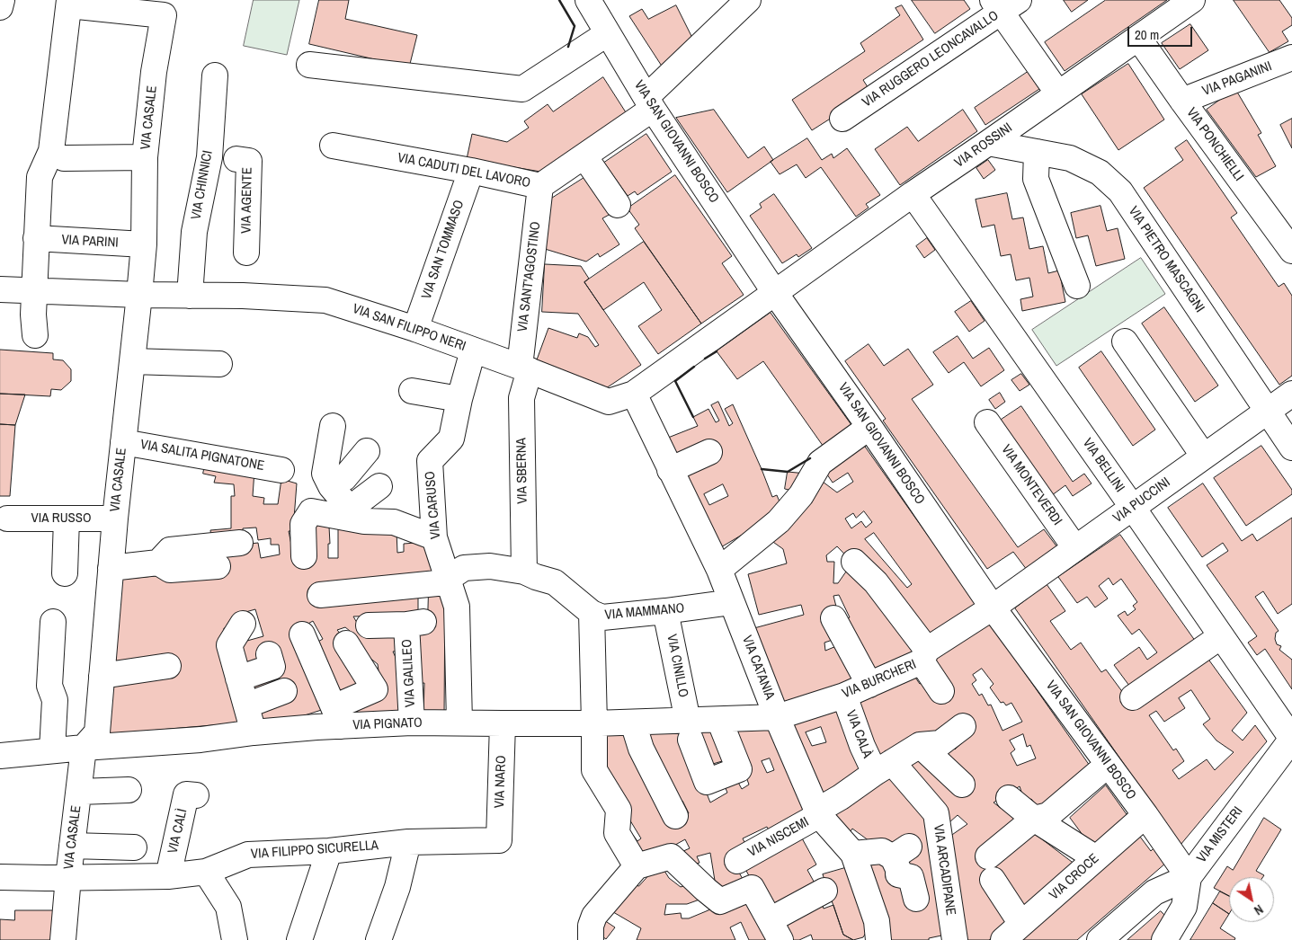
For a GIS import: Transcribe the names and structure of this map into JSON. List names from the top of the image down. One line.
{"streets":{"street":["VIA RUGGERO LEONCAVALLO","VIA PAGANINI","VIA CASALE","VIA SAN GIOVANNI BOSCO","VIA PONCHIELLI","VIA ROSSINI","VIA CADUTI DEL LAVORO","VIA CHINNICI","VIA AGENTE","VIA PARINI","VIA SAN TOMMASO","VIA PIETRO MASCAGNI","VIA SANT'AGOSTINO","VIA SAN FILIPPO NERI","VIA SALITA PIGNATONE","VIA BELLINI","VIA SBERNA","VIA MONTEVERDI","VIA PUCCINI","VIA CARUSO","VIA RUSSO","VIA MAMMANO","VIA CINILLO","VIA CATANIA","VIA GALILEO","VIA BURCHERI","VIA PIGNATO","VIA CALÀ","VIA NARO","VIA CALÌ","VIA MISTERI","VIA NISCEMI","VIA FILIPPO SICURELLA","VIA ARCADIPANE","VIA CROCE"]},"crossings":[["VIA PAGANINI","VIA PONCHIELLI"],["VIA CASALE","VIA PARINI"],["VIA CASALE","VIA SAN FILIPPO NERI"],["VIA CASALE","VIA SALITA PIGNATONE"],["VIA CASALE","VIA RUSSO"],["VIA CASALE","VIA PIGNATO"],["VIA CASALE","VIA FILIPPO SICURELLA"],["VIA SAN GIOVANNI BOSCO","VIA ROSSINI"],["VIA SAN GIOVANNI BOSCO","VIA CADUTI DEL LAVORO"],["VIA SAN GIOVANNI BOSCO","VIA SAN FILIPPO NERI"],["VIA SAN GIOVANNI BOSCO","VIA PUCCINI"],["VIA SAN GIOVANNI BOSCO","VIA BURCHERI"],["VIA SAN GIOVANNI BOSCO","VIA MISTERI"],["VIA SAN GIOVANNI BOSCO","VIA CROCE"],["VIA PONCHIELLI","VIA ROSSINI"],["VIA ROSSINI","VIA PIETRO MASCAGNI"],["VIA ROSSINI","VIA SAN FILIPPO NERI"],["VIA ROSSINI","VIA BELLINI"],["VIA CADUTI DEL LAVORO","VIA SAN TOMMASO"],["VIA CADUTI DEL LAVORO","VIA SANT'AGOSTINO"],["VIA CHINNICI","VIA SAN FILIPPO NERI"],["VIA SAN TOMMASO","VIA SAN FILIPPO NERI"],["VIA PIETRO MASCAGNI","VIA PUCCINI"],["VIA SANT'AGOSTINO","VIA SAN FILIPPO NERI"],["VIA SANT'AGOSTINO","VIA SBERNA"],["VIA SAN FILIPPO NERI","VIA SBERNA"],["VIA SAN FILIPPO NERI","VIA CARUSO"],["VIA SAN FILIPPO NERI","VIA CATANIA"],["VIA BELLINI","VIA PUCCINI"],["VIA BELLINI","VIA MISTERI"],["VIA SBERNA","VIA MAMMANO"],["VIA MONTEVERDI","VIA PUCCINI"],["VIA PUCCINI","VIA BURCHERI"],["VIA CARUSO","VIA MAMMANO"],["VIA CARUSO","VIA PIGNATO"],["VIA MAMMANO","VIA CINILLO"],["VIA MAMMANO","VIA CATANIA"],["VIA CINILLO","VIA PIGNATO"],["VIA CATANIA","VIA BURCHERI"],["VIA CATANIA","VIA PIGNATO"],["VIA CATANIA","VIA NISCEMI"],["VIA GALILEO","VIA PIGNATO"],["VIA BURCHERI","VIA PIGNATO"],["VIA BURCHERI","VIA CALÀ"],["VIA PIGNATO","VIA NARO"],["VIA CALÀ","VIA NISCEMI"],["VIA CALÀ","VIA ARCADIPANE"],["VIA NARO","VIA FILIPPO SICURELLA"],["VIA CALÌ","VIA FILIPPO SICURELLA"],["VIA NISCEMI","VIA ARCADIPANE"]],"scale_bar":"20 m","north":"bottom right"}
